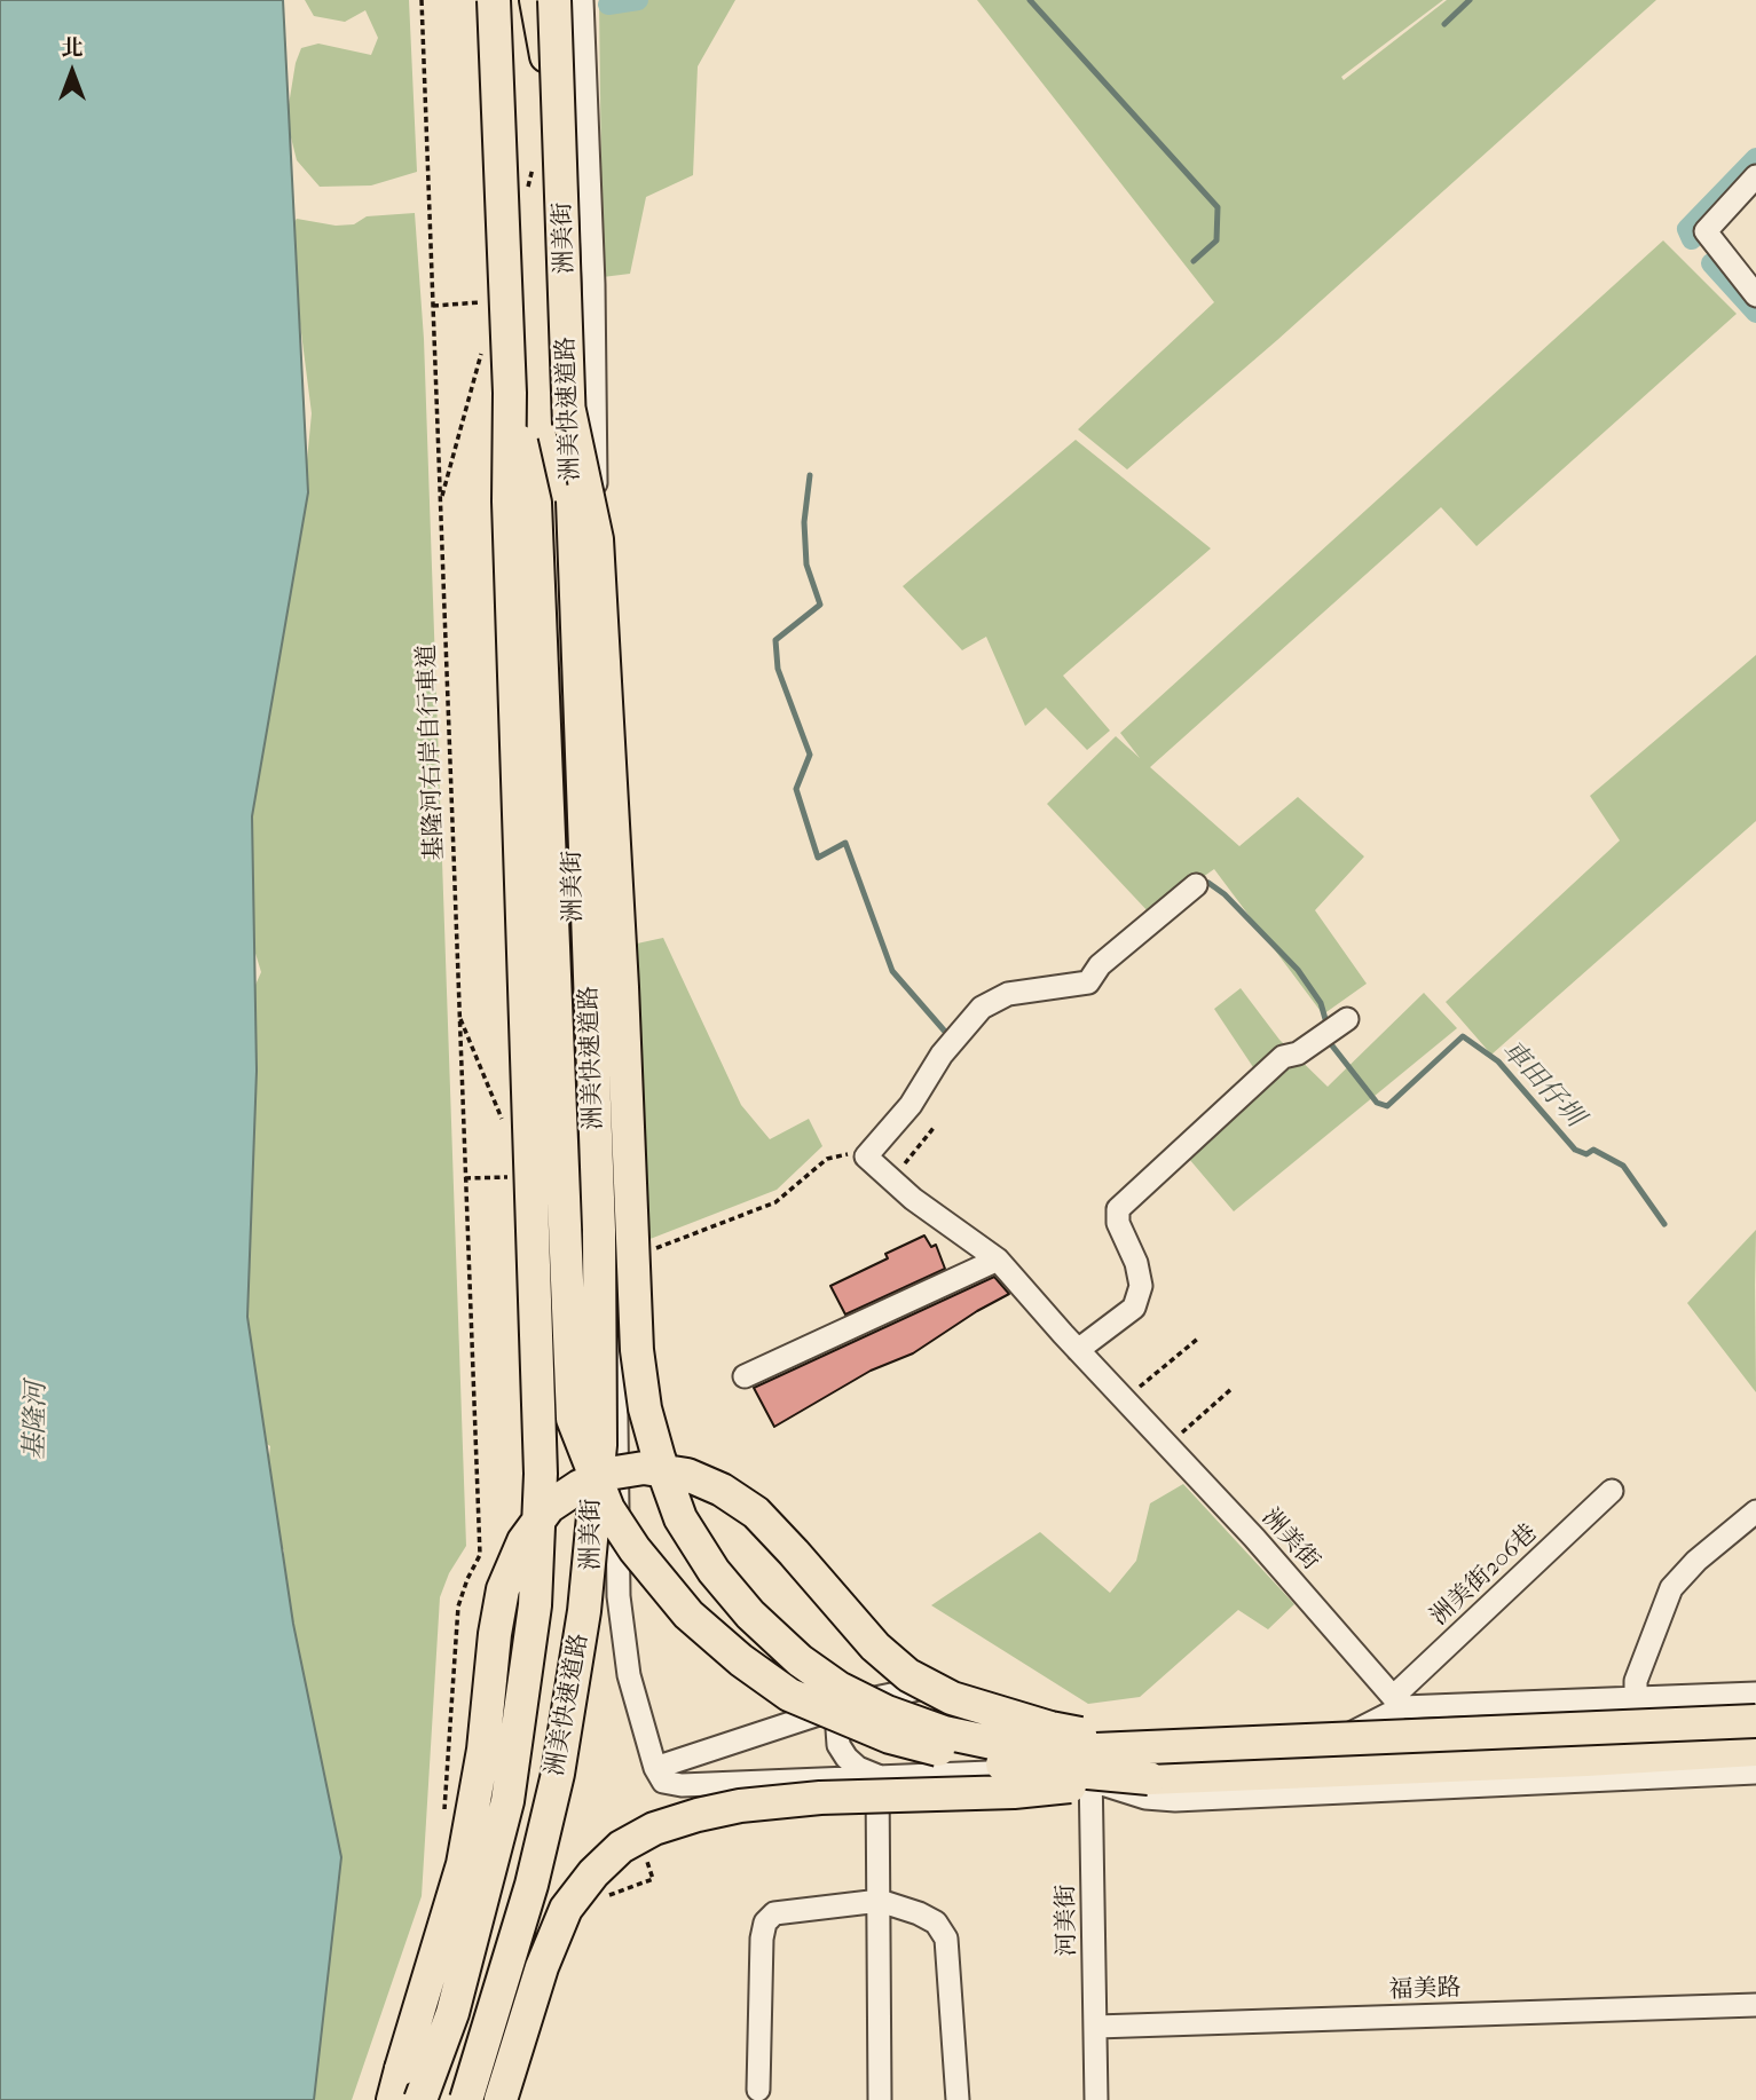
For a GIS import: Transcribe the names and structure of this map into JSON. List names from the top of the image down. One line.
{"streets":{"highway":["洲美快速道路"],"street":["洲美街","洲美街206巷","河美街","福美路"],"path":["基隆河右岸自行車道"]},"crossings":[["洲美街","洲美街206巷"],["河美街","福美路"]],"water":["車田仔圳","基隆河"],"north":"top"}
